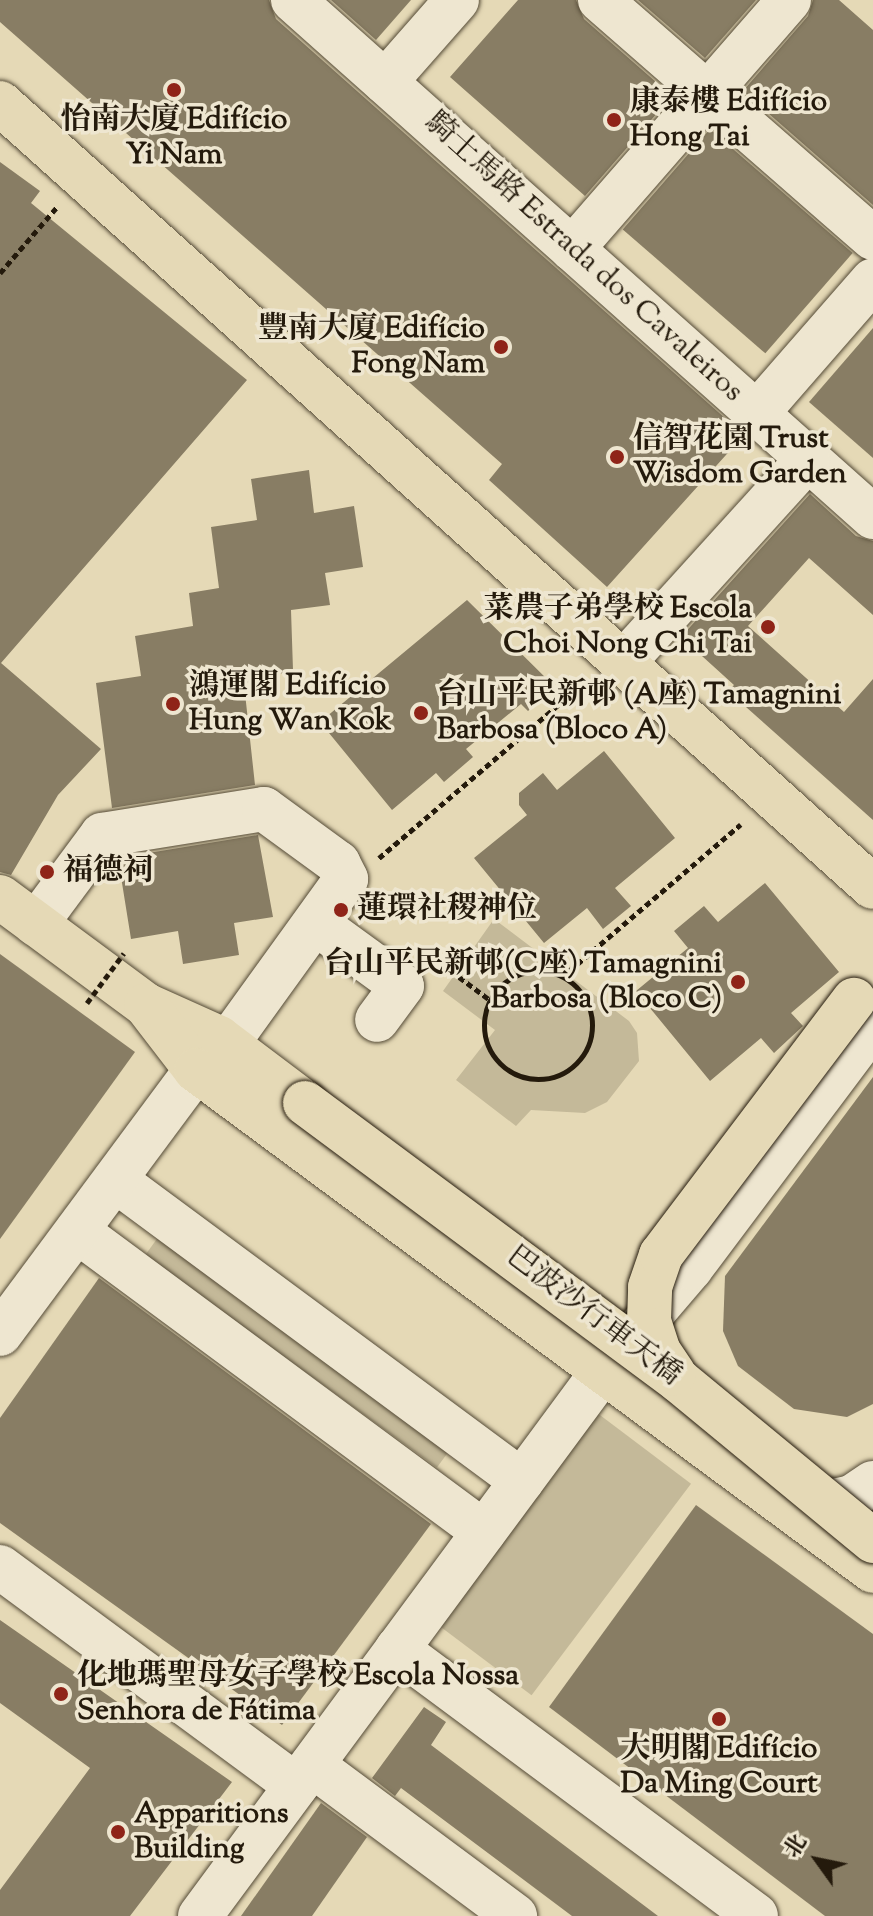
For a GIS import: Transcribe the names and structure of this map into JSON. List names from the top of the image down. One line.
{"streets":{"main road":["巴波沙行車天橋"],"street":["騎士馬路 Estrada dos Cavaleiros"]},"places":["怡南大廈 Edifício Yi Nam","康泰樓 Edifício Hong Tai","豐南大廈 Edifício Fong Nam","信智花園 Trust Wisdom Garden","菜農子弟學校 Escola Choi Nong Chi Tai","鴻運閣 Edifício Hung Wan Kok","台山平民新邨 (A座) Tamagnini Barbosa (Bloco A)","福德祠","蓮環社稷神位","台山平民新邨(C座) Tamagnini Barbosa (Bloco C)","化地瑪聖母女子學校 Escola Nossa Senhora de Fátima","大明閣 Edifício Da Ming Court","Apparitions Building"],"north":"top left"}
